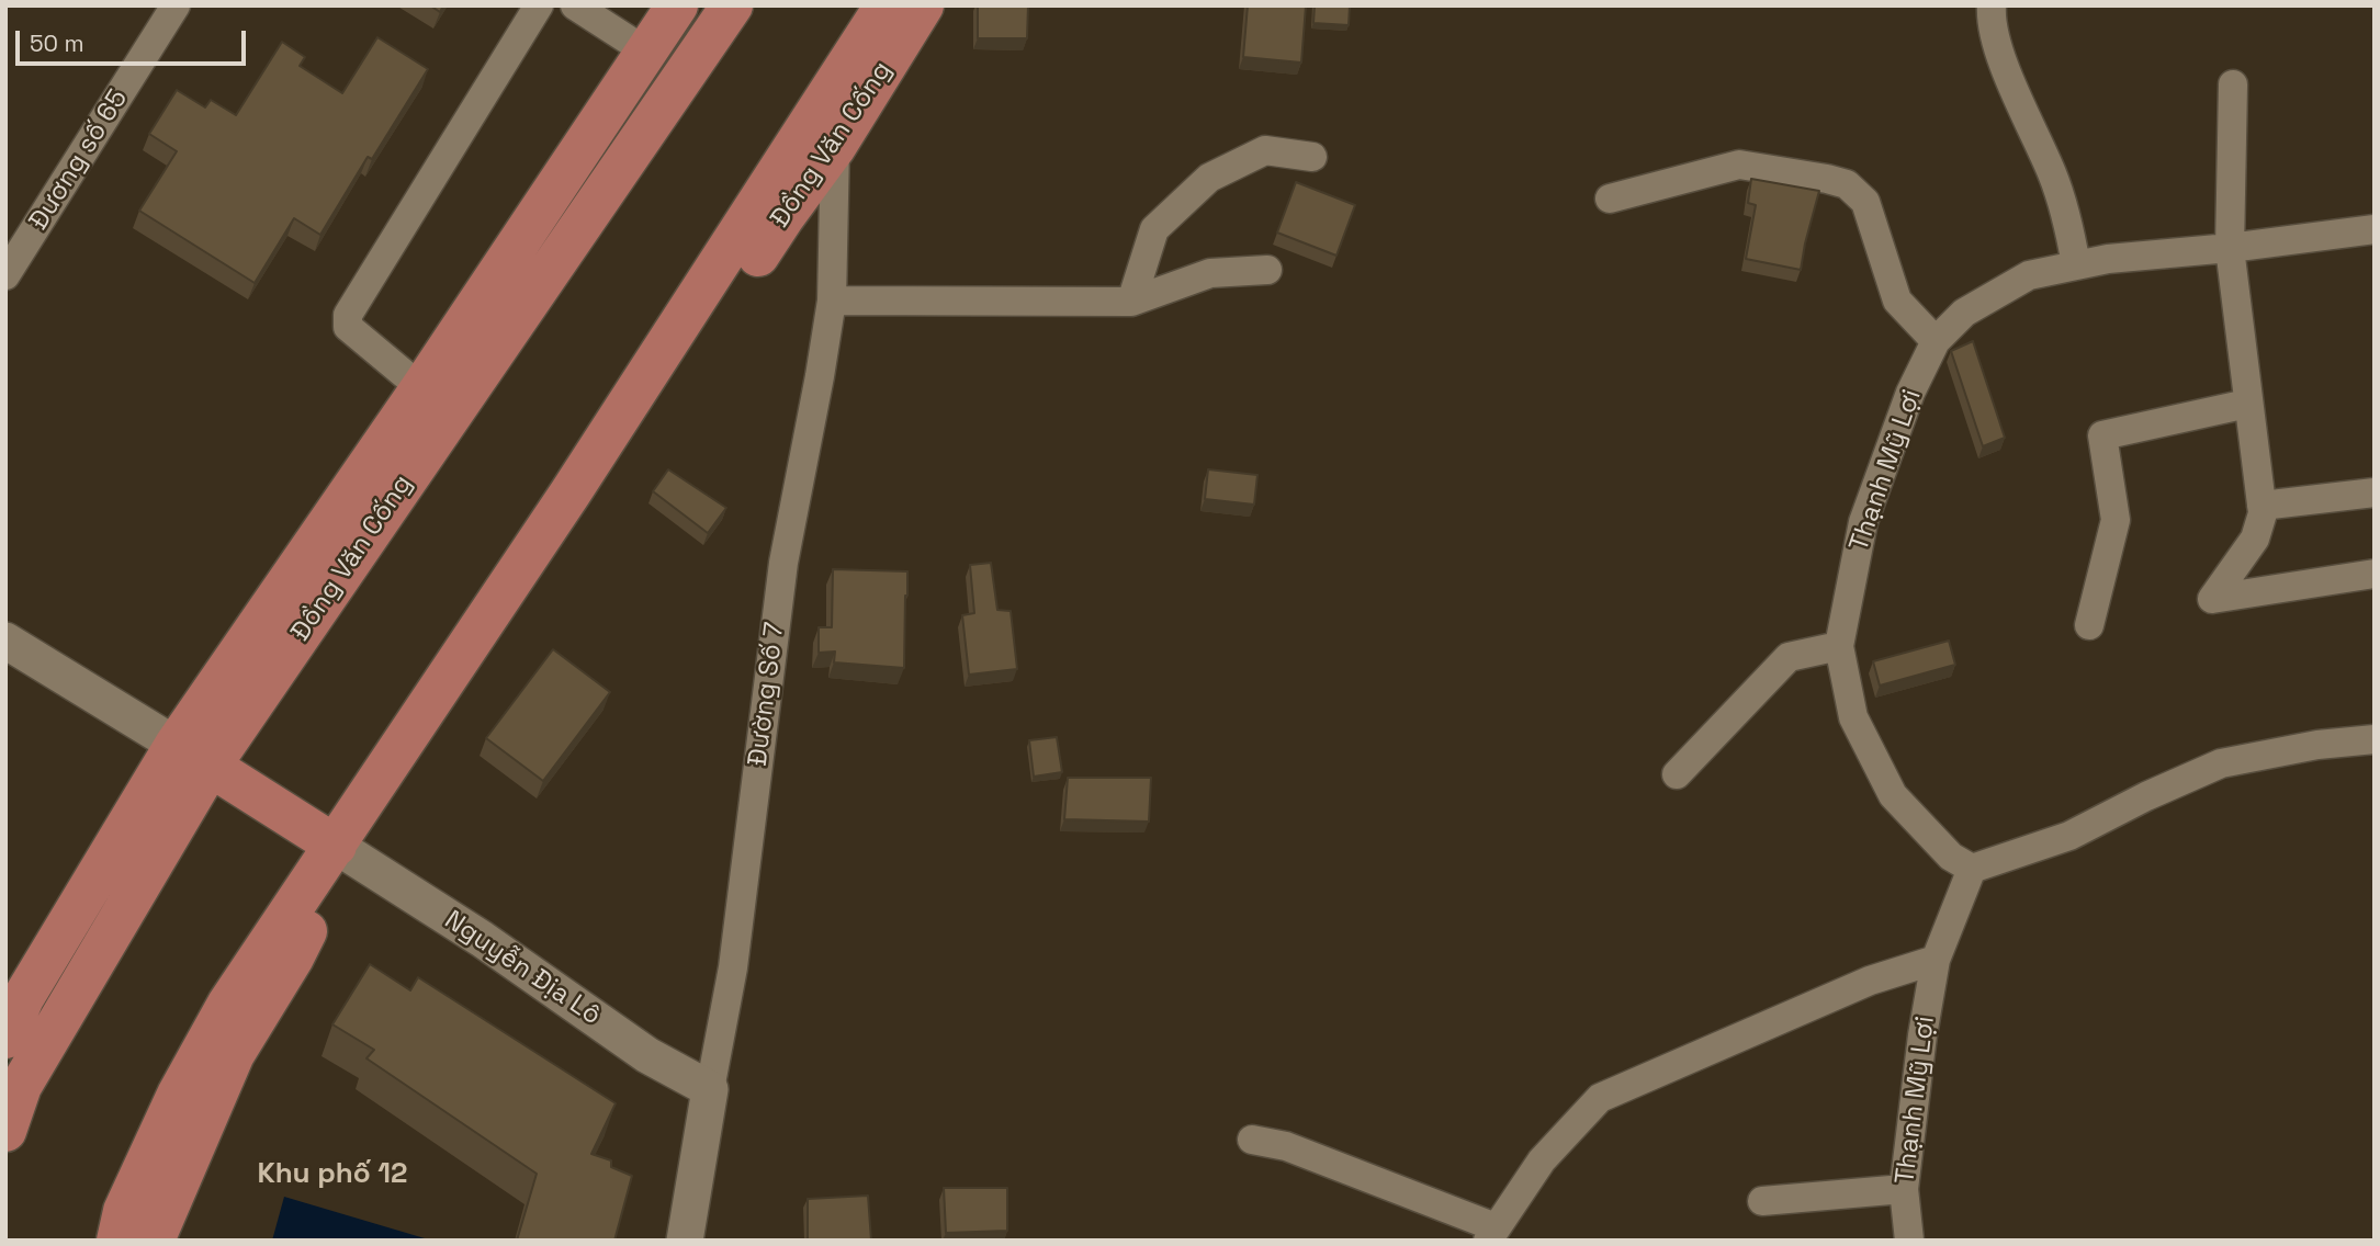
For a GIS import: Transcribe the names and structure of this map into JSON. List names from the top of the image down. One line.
{"streets":{"main road":["Đồng Văn Cống"],"street":["Đương số 65","Thạnh Mỹ Lợi","Đường Số 7","Nguyễn Địa Lô"]},"crossings":[["Đồng Văn Cống","Đường Số 7"],["Đồng Văn Cống","Nguyễn Địa Lô"],["Đường Số 7","Nguyễn Địa Lô"]],"districts":["Khu phố 12"],"scale_bar":"50 m"}
